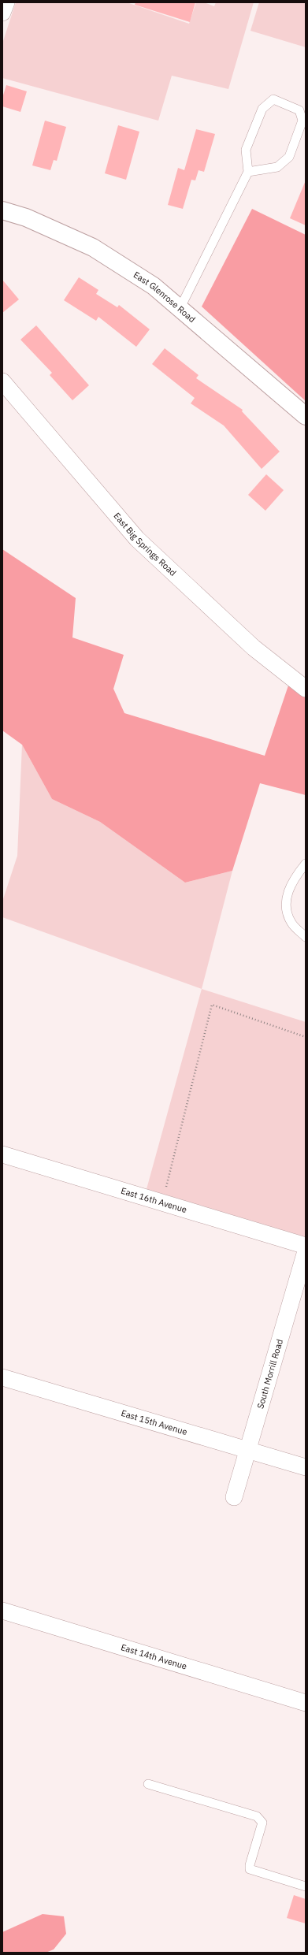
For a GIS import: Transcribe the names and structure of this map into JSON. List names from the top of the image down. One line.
{"streets":{"street":["East Glenrose Road","East Big Springs Road","East 16th Avenue","South Morrill Road","East 15th Avenue","East 14th Avenue"]},"crossings":[["South Morrill Road","East 15th Avenue"]]}
